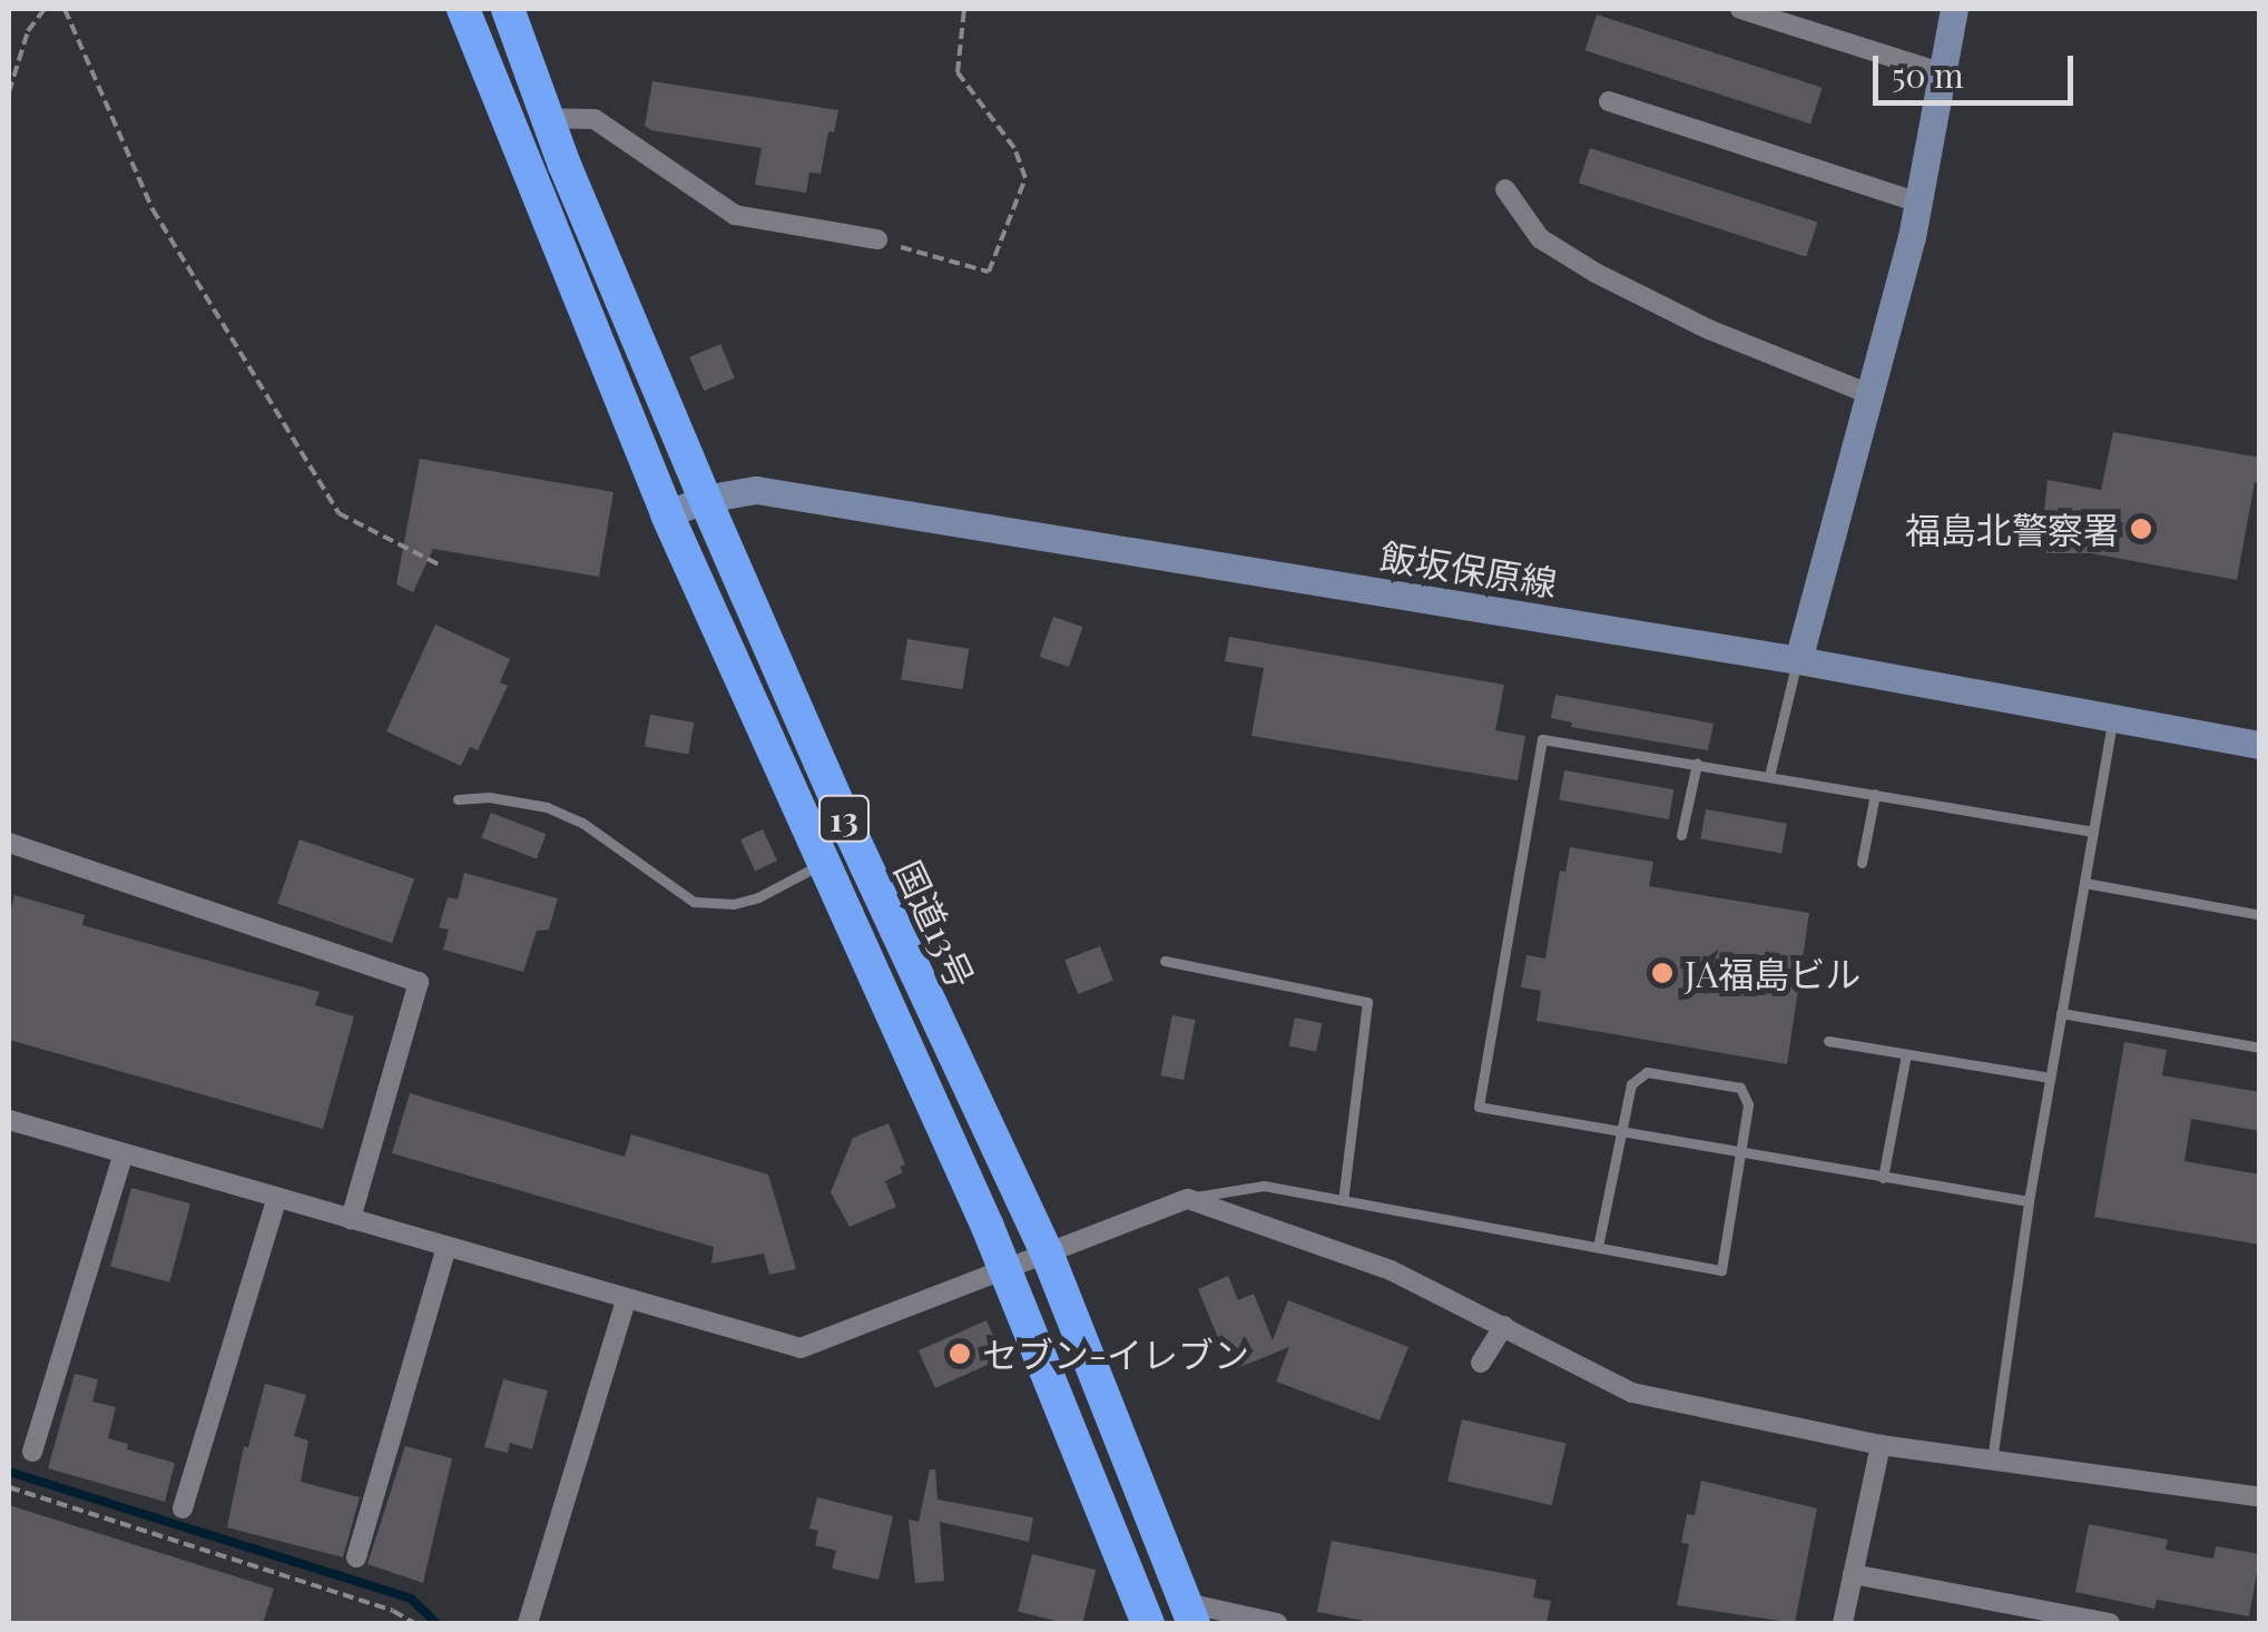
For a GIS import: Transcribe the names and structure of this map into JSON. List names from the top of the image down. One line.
{"streets":{"highway":["13","国道13号"],"main road":["飯坂保原線"]},"crossings":[["飯坂保原線","13"],["飯坂保原線","国道13号"]],"places":["福島北警察署","JA福島ビル","セブン-イレブン"],"scale_bar":"50 m"}
